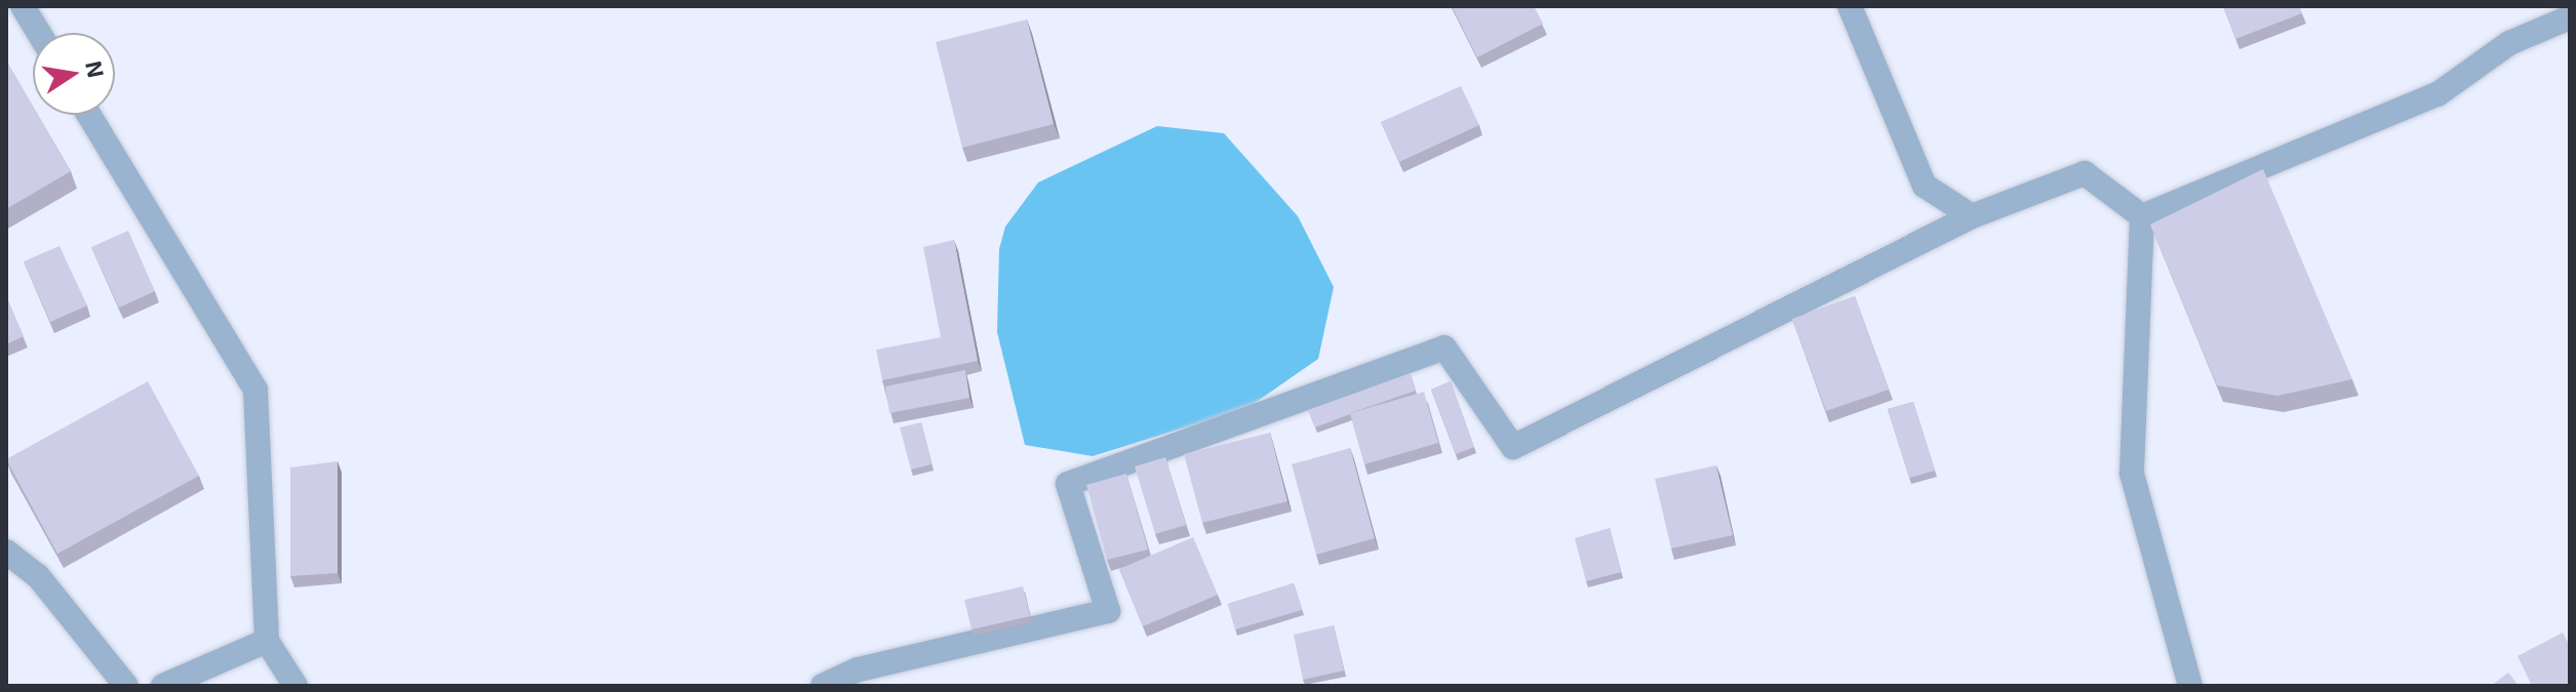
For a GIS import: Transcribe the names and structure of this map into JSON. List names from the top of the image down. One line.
{"north":"right"}
